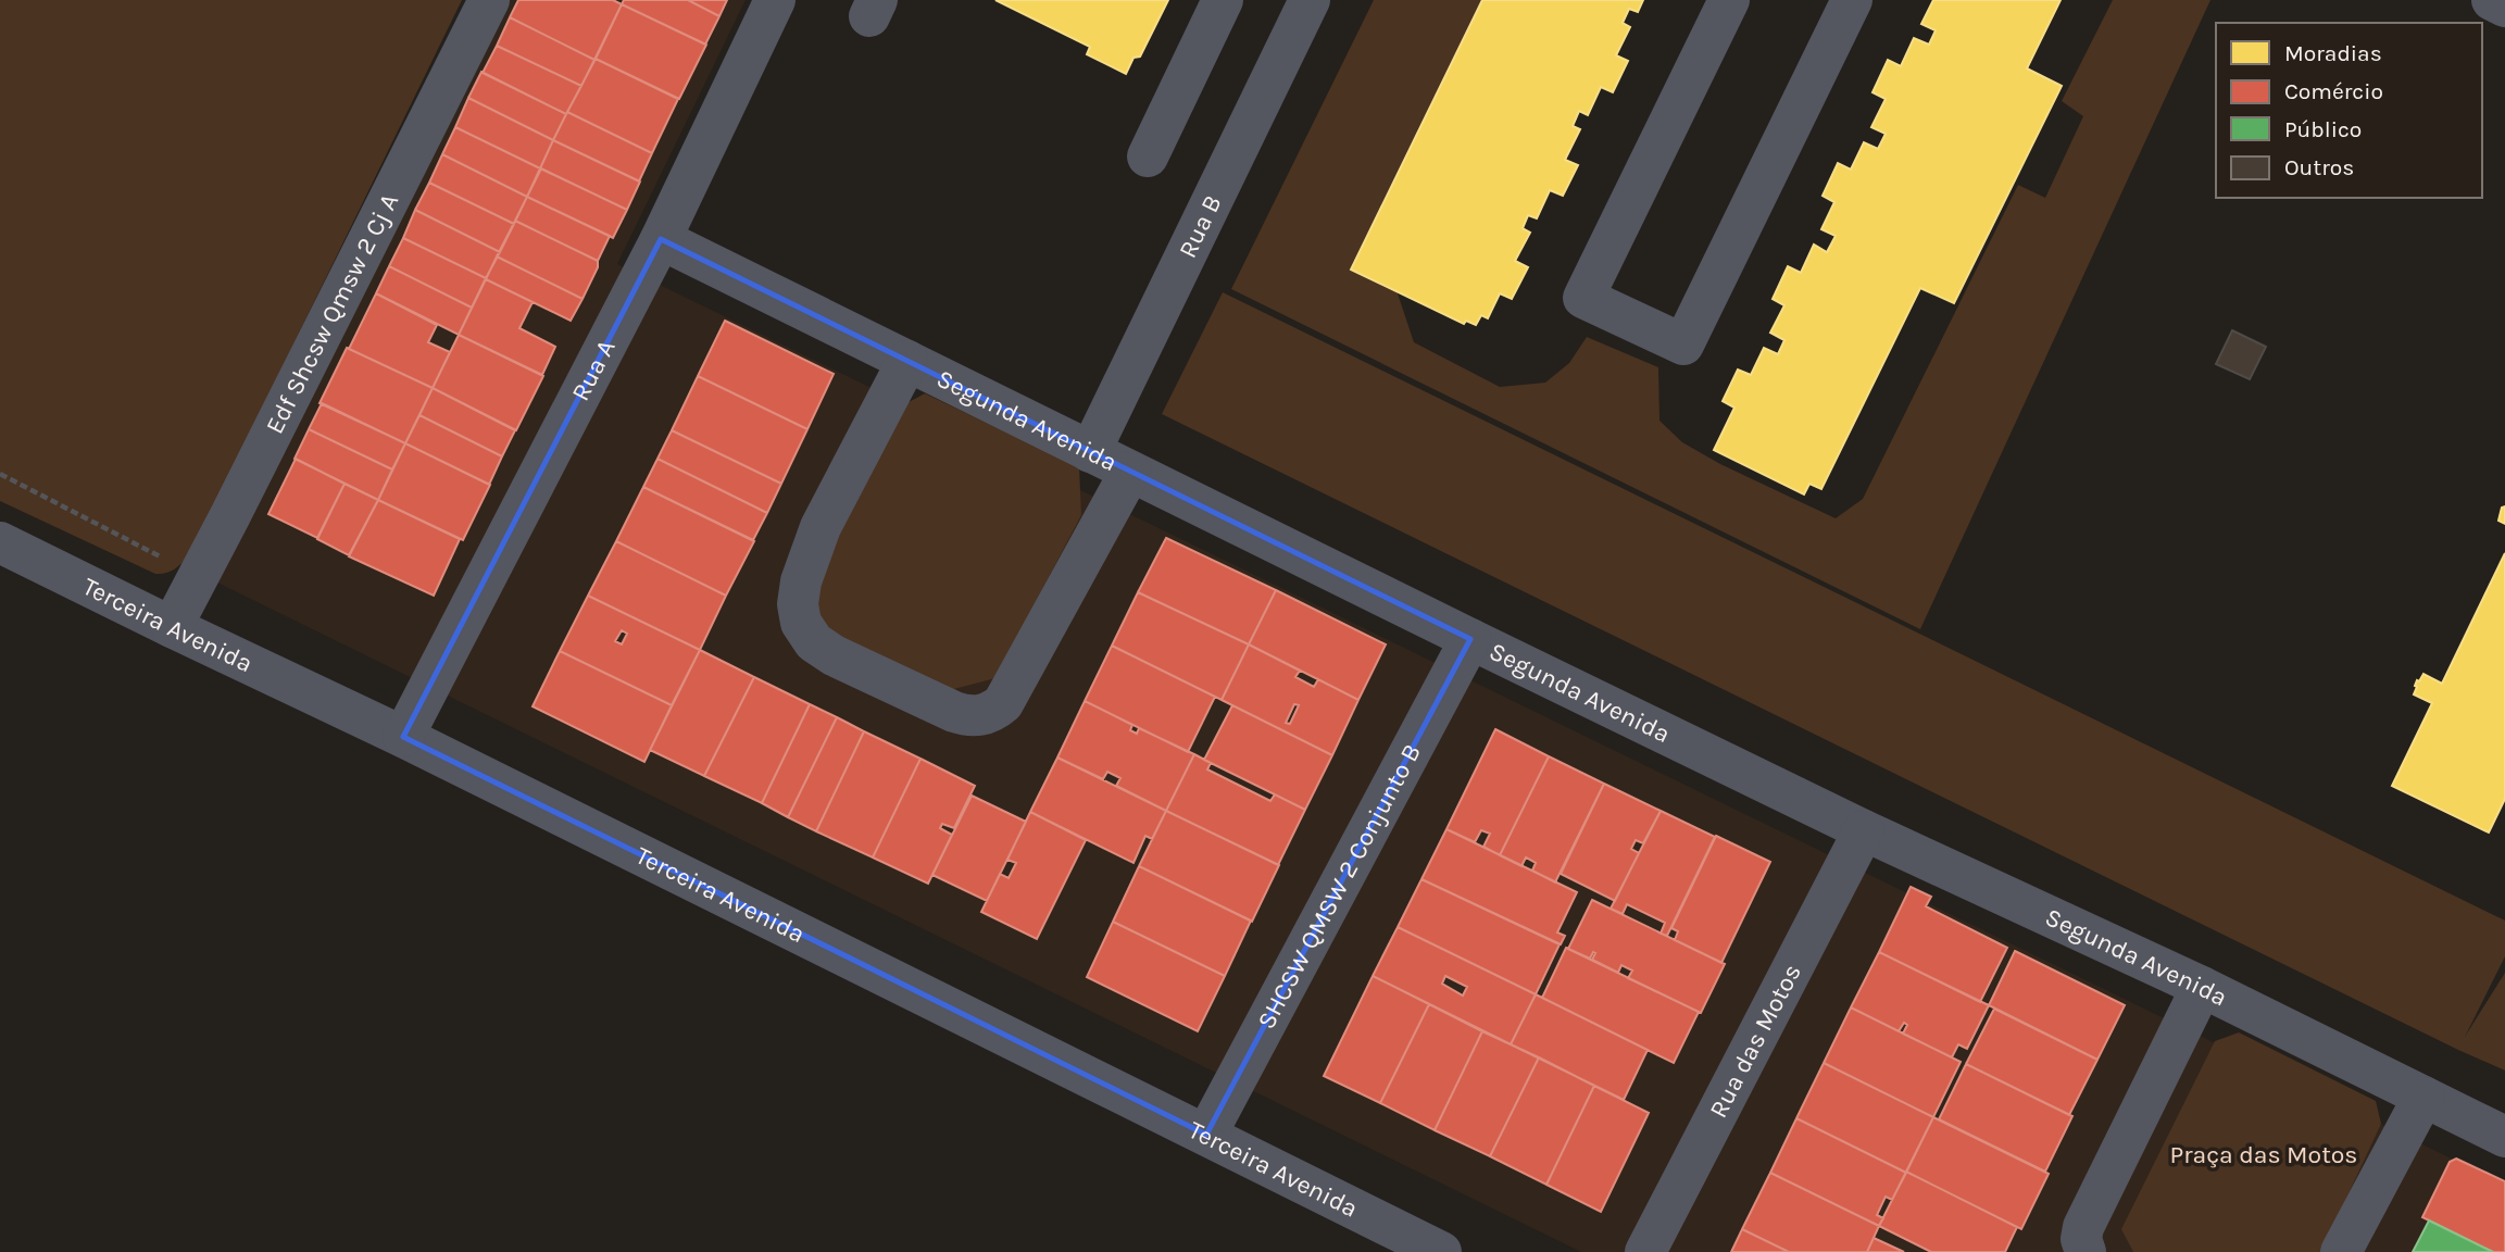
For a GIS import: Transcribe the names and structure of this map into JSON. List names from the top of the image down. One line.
{"streets":{"street":["Rua B","Edf Shcsw Qmsw 2 Cj A","Rua A","Segunda Avenida","Terceira Avenida","SHCSW QMSW 2 Conjunto B","Rua das Motos"]},"crossings":[["Rua B","Segunda Avenida"],["Edf Shcsw Qmsw 2 Cj A","Terceira Avenida"],["Rua A","Segunda Avenida"],["Rua A","Terceira Avenida"],["Segunda Avenida","SHCSW QMSW 2 Conjunto B"],["Segunda Avenida","Rua das Motos"],["Terceira Avenida","SHCSW QMSW 2 Conjunto B"]],"parks":["Praça das Motos"],"legend":["Moradias","Comércio","Público","Outros"]}
